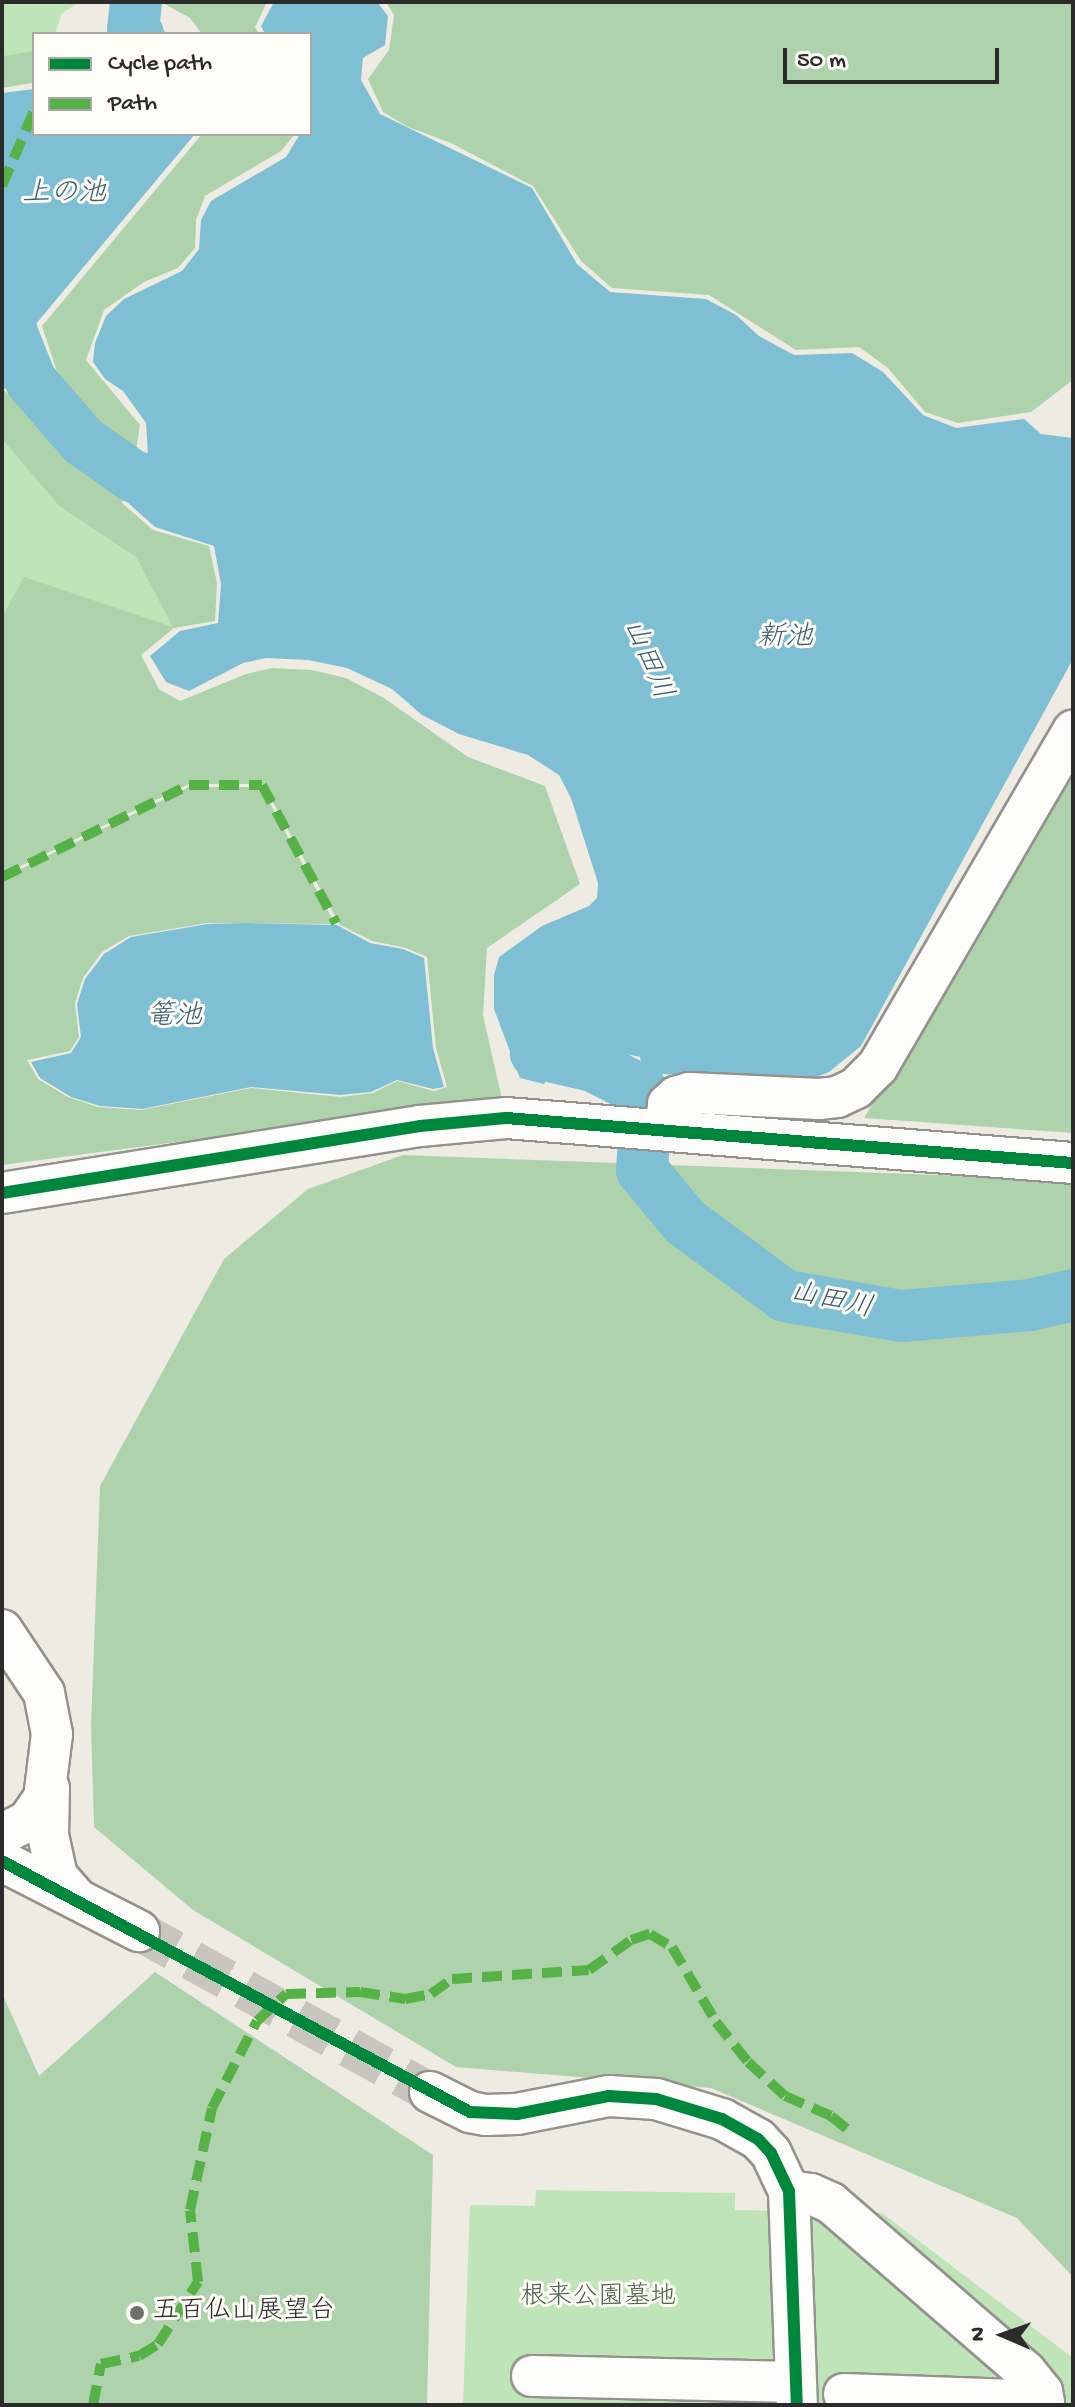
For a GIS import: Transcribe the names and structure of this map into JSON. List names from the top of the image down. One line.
{"water":["上の池","新池","山田川","篭池"],"parks":["根来公園墓地"],"places":["五百仏山展望台"],"legend":["Cycle path","Path"],"scale_bar":"50 m","north":"left"}
